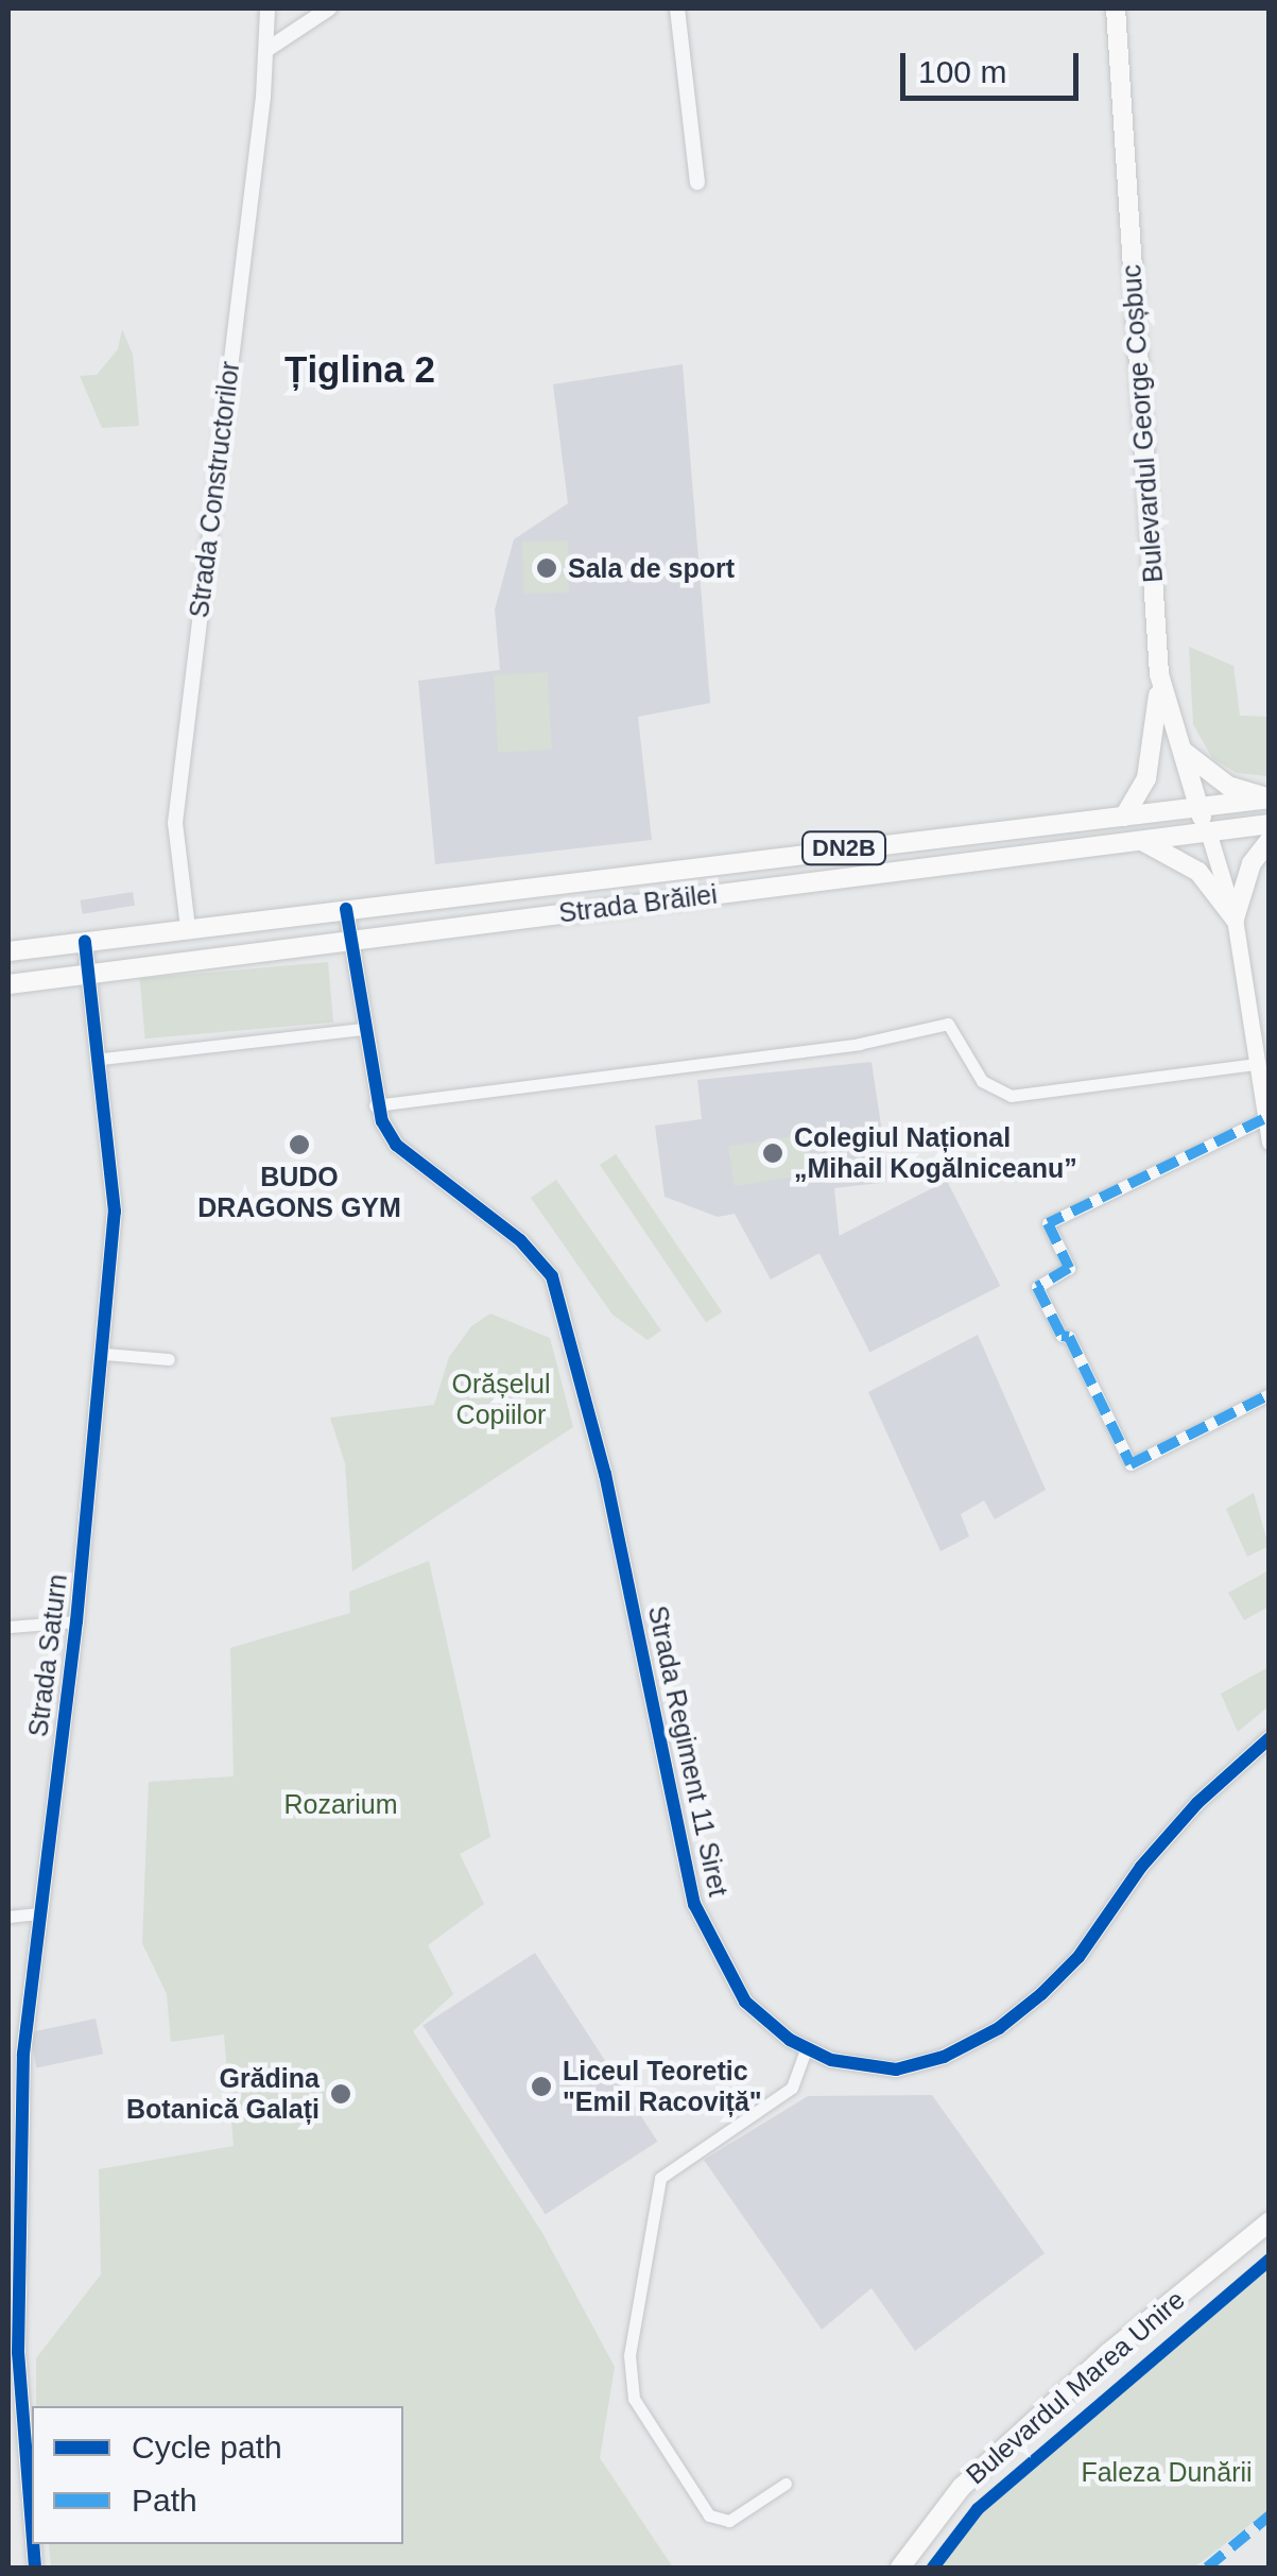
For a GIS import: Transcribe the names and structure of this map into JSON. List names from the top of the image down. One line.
{"streets":{"main road":["Bulevardul George Coșbuc","DN2B","Strada Brăilei","Bulevardul Marea Unire"],"street":["Strada Constructorilor","Strada Saturn","Strada Regiment 11 Siret"]},"crossings":[["Bulevardul George Coșbuc","Strada Brăilei"],["Strada Constructorilor","Strada Brăilei"],["Strada Brăilei","Strada Saturn"],["Strada Brăilei","Strada Regiment 11 Siret"]],"districts":["Țiglina 2"],"parks":["Orășelul Copiilor","Rozarium","Faleza Dunării"],"places":["Sala de sport","BUDO DRAGONS GYM","Colegiul Național „Mihail Kogălniceanu”","Liceul Teoretic \"Emil Racoviță\"","Grădina Botanică Galați"],"legend":["Cycle path","Path"],"scale_bar":"100 m"}
